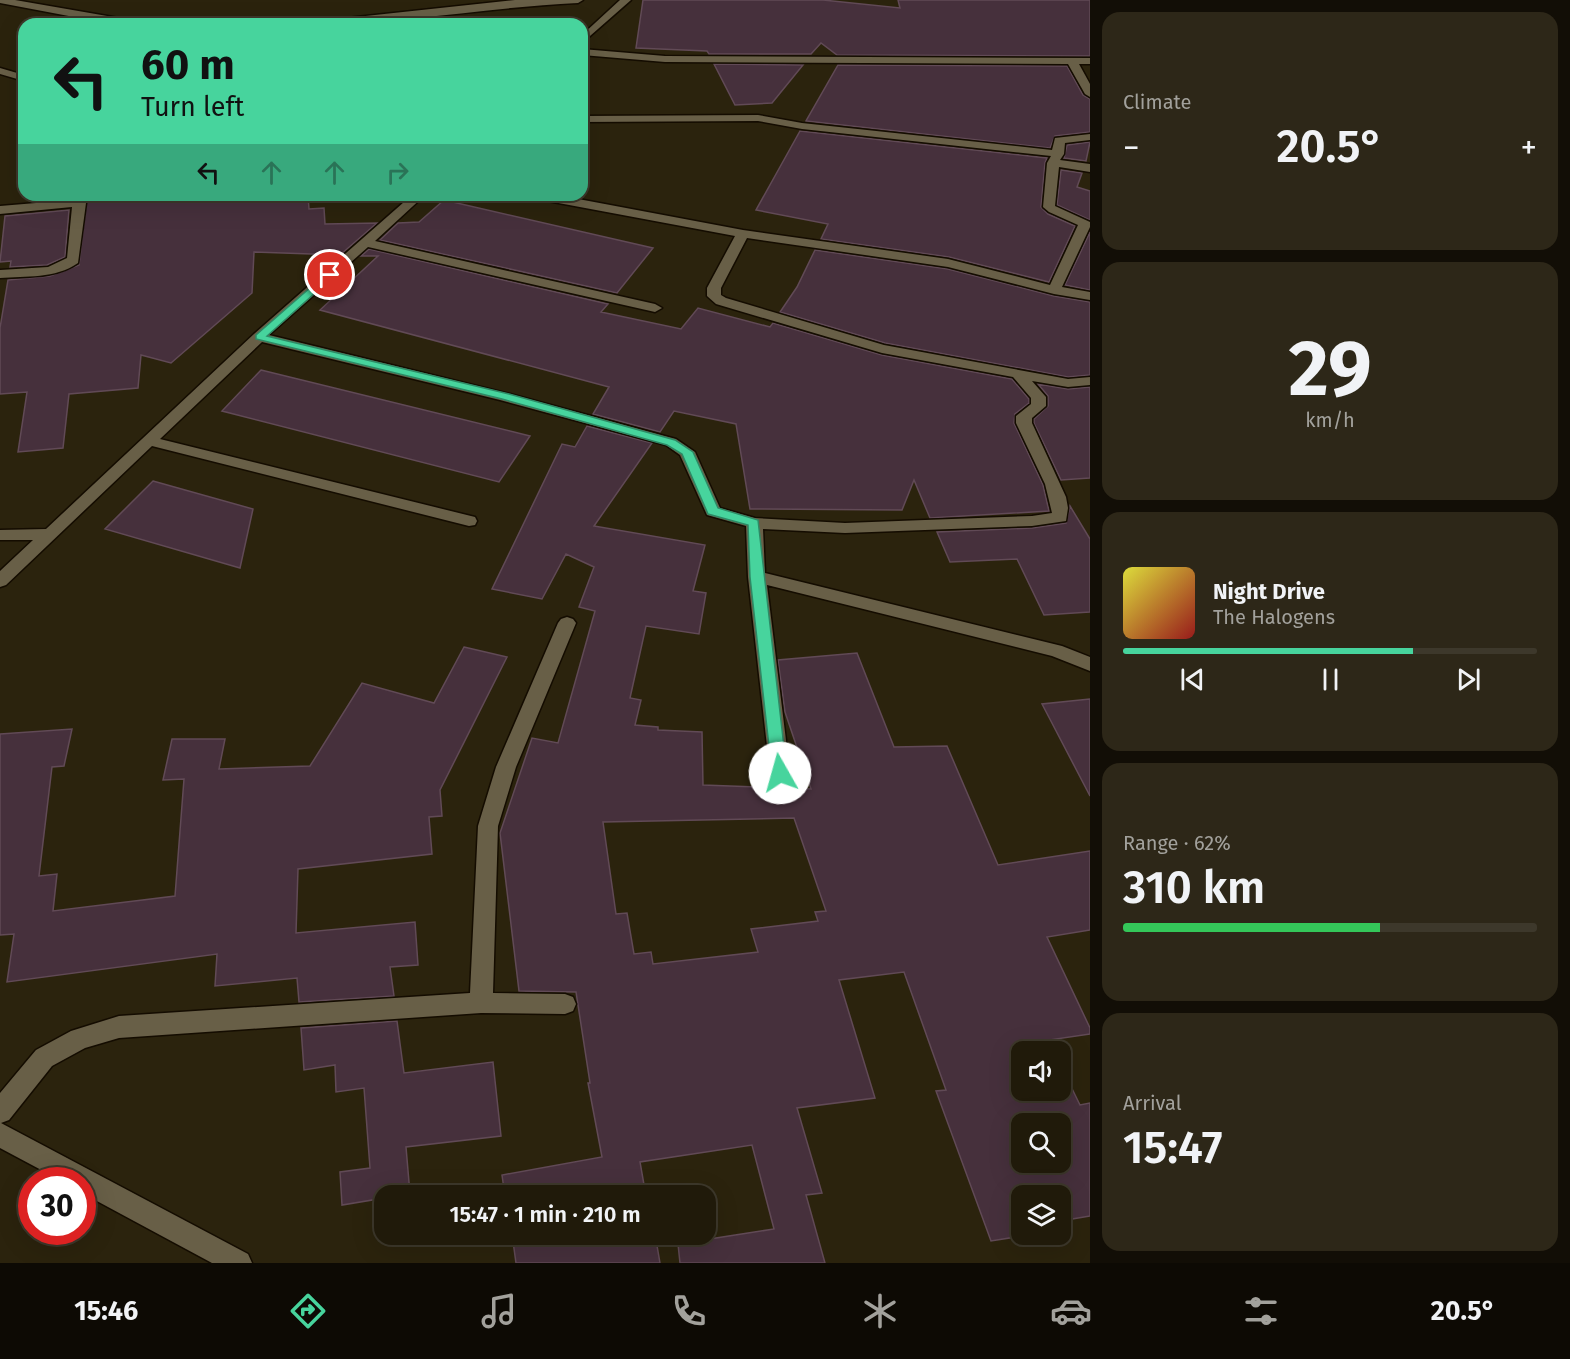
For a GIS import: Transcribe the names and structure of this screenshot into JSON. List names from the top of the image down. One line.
{"page":{"tile":["Climate",["29","km/h"],["Range · 62%","310 km"],["Arrival","15:47"]],"turn":["60 m","Turn left"],"heat":["−","20.5°","+"],"song":["Night Drive","The Halogens"],"limit":"30","trip":"15:47 · 1 min · 210 m","tabs":["15:46","20.5°"]}}
